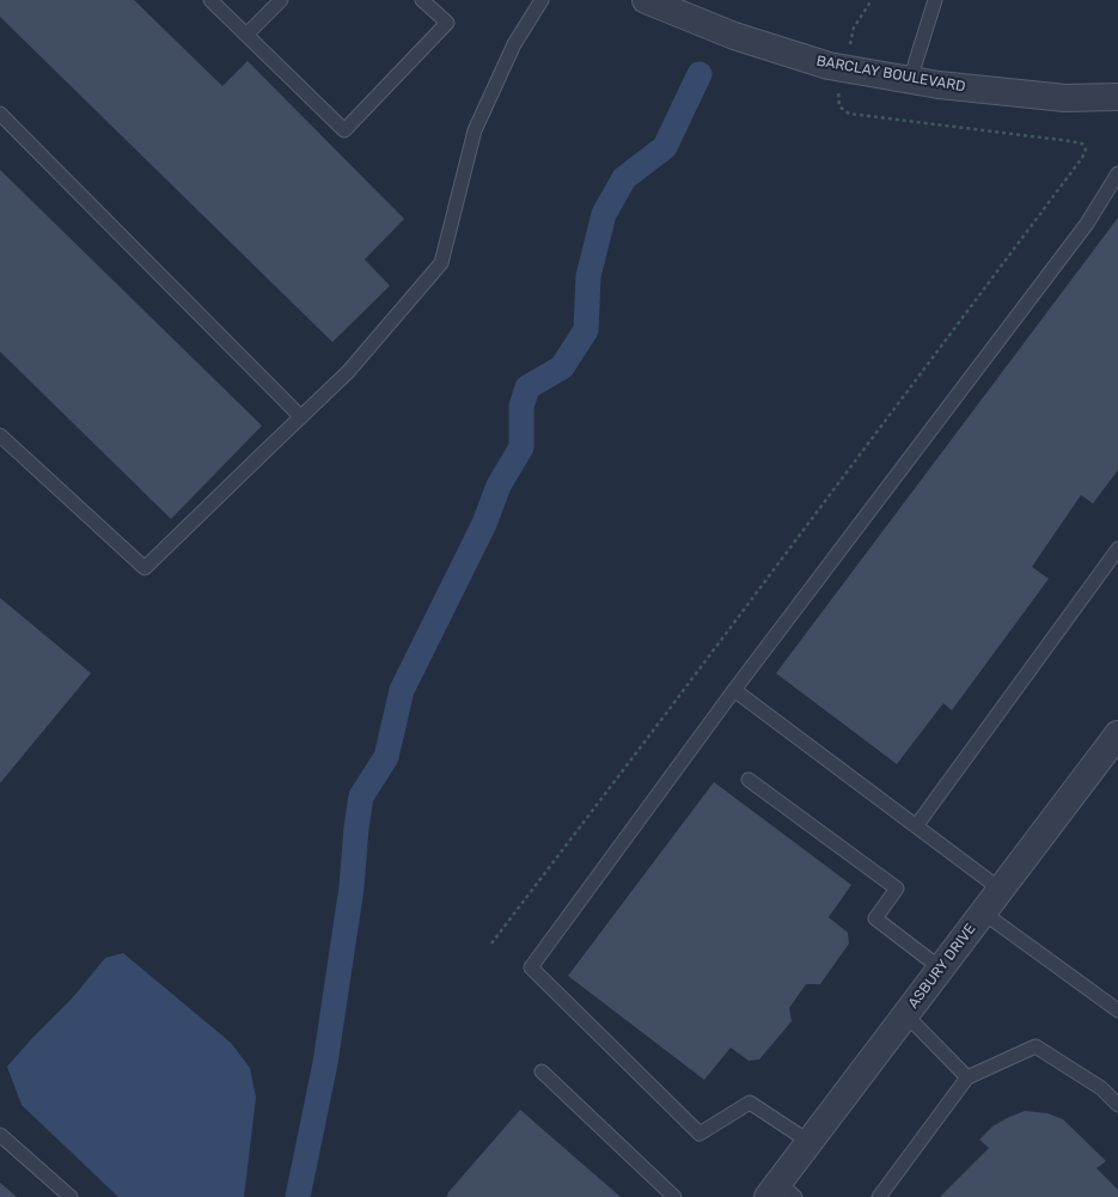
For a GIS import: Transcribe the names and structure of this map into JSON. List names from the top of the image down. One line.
{"streets":{"street":["BARCLAY BOULEVARD","ASBURY DRIVE"]}}
